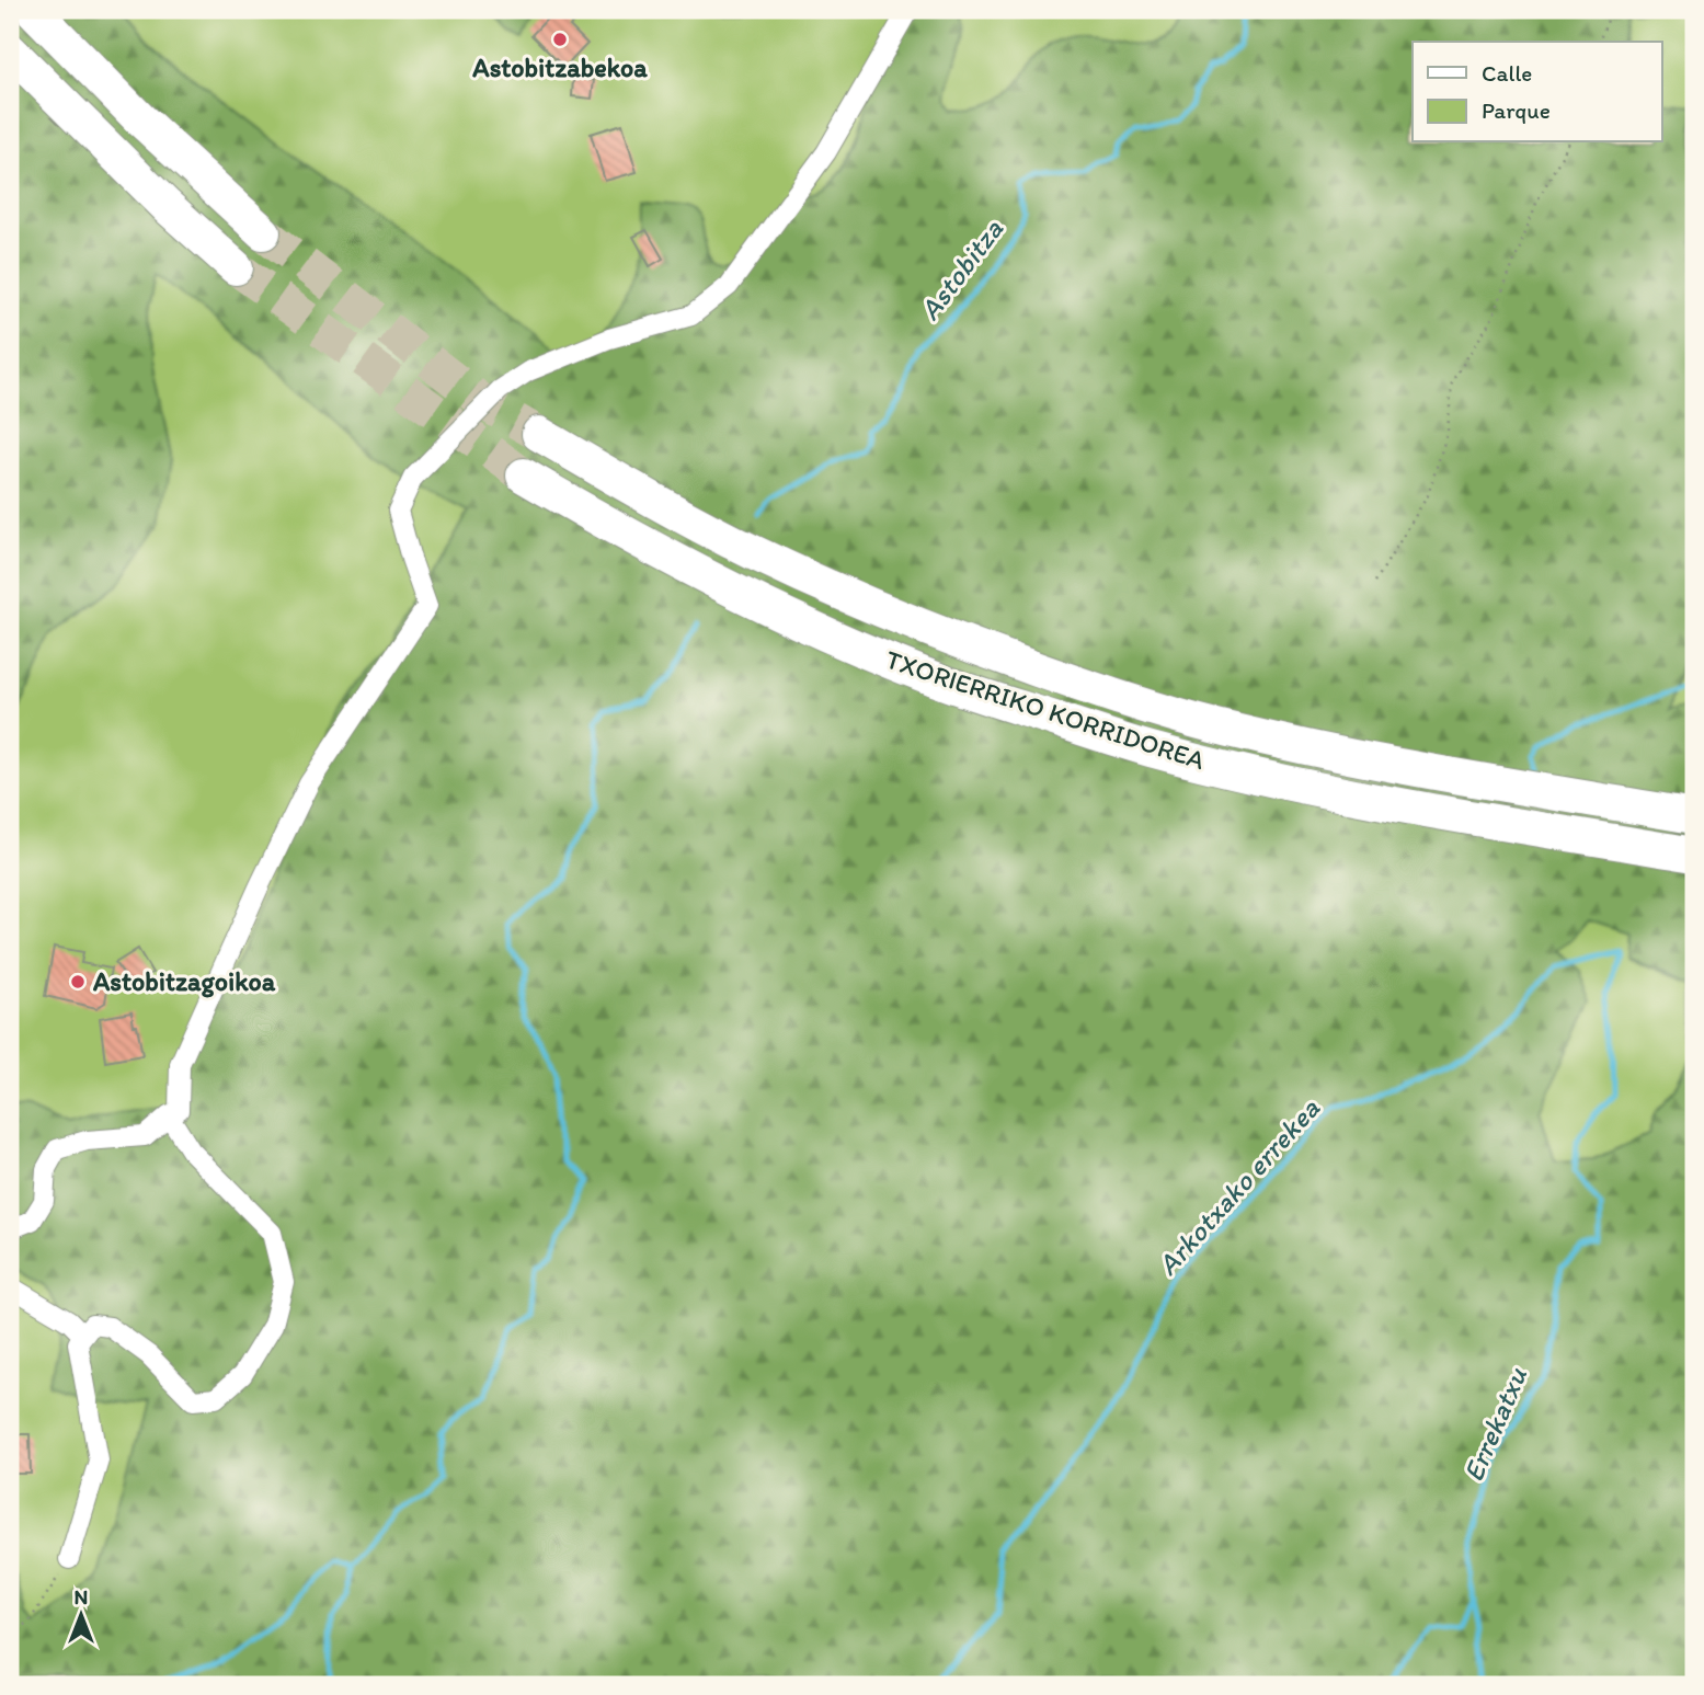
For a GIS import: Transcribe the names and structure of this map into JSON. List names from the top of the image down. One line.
{"streets":{"highway":["TXORIERRIKO KORRIDOREA"]},"water":["Astobitza","Arkotxako errekea","Errekatxu"],"places":["Astobitzabekoa","Astobitzagoikoa"],"legend":["Calle","Parque"],"north":"top"}
